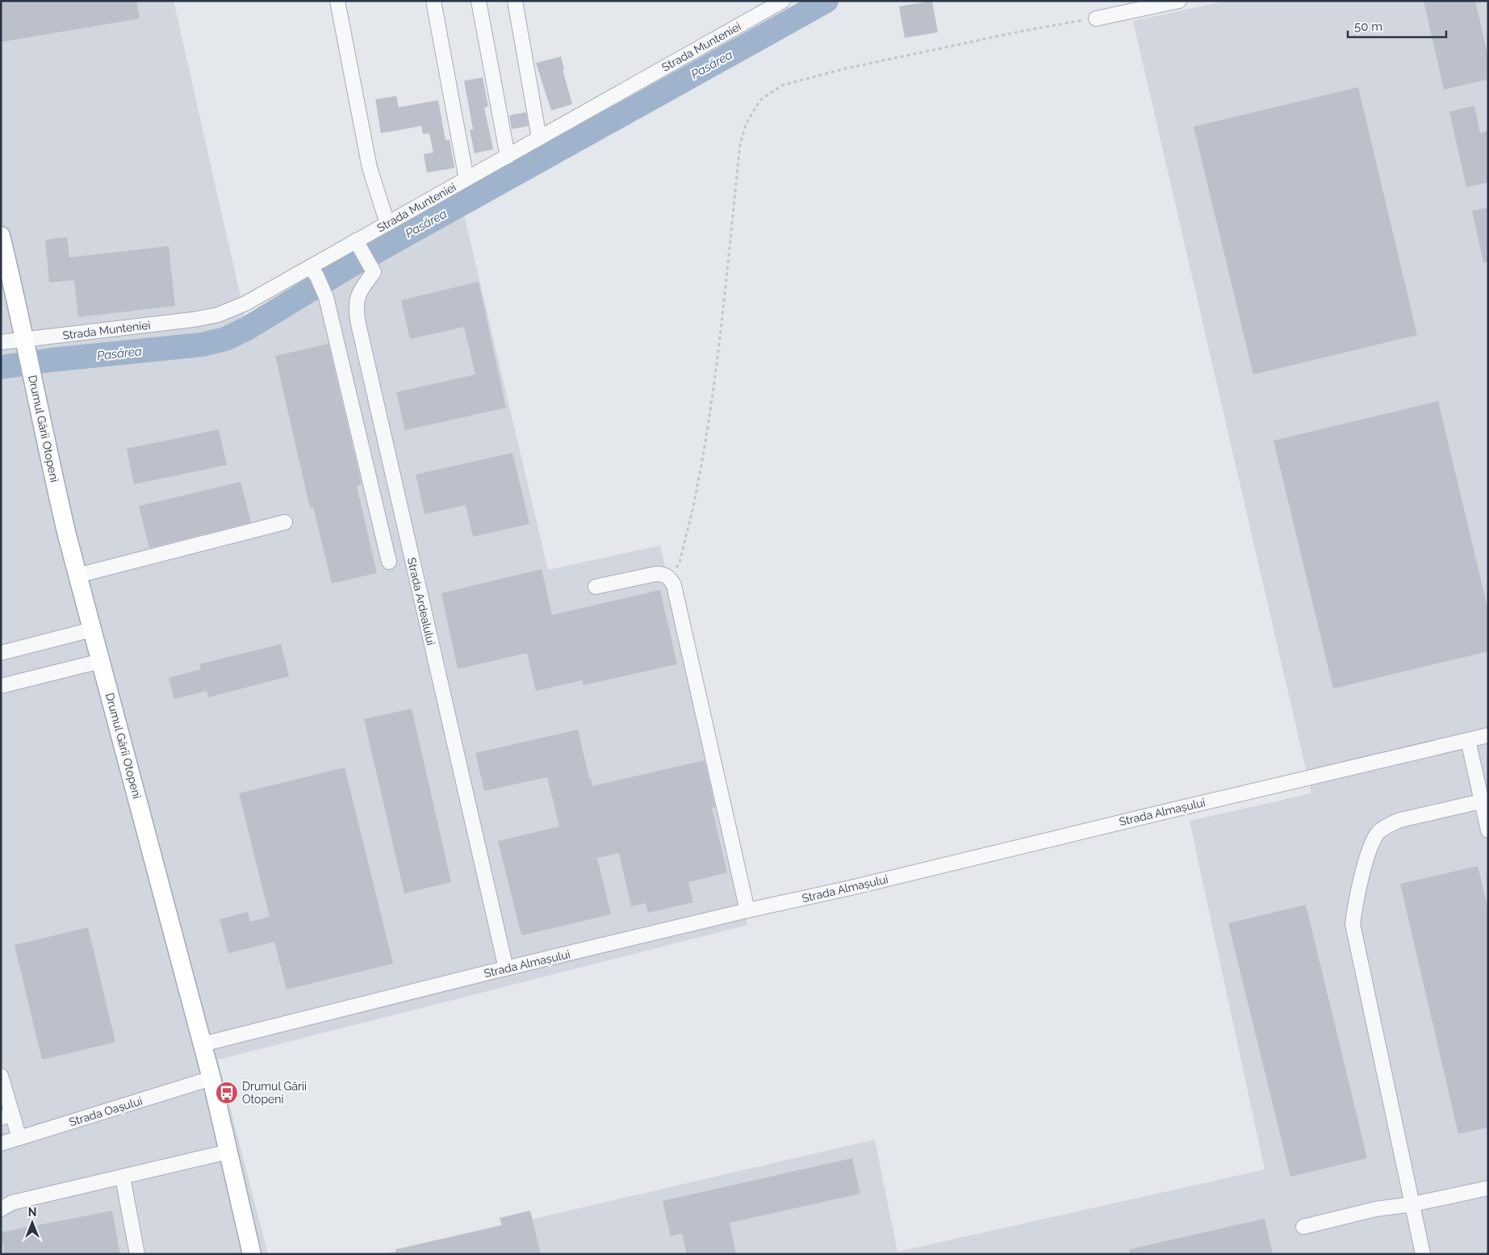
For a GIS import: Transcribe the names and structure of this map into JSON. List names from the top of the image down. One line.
{"streets":{"main road":["Drumul Gării Otopeni"],"street":["Strada Munteniei","Strada Ardealului","Strada Almașului","Strada Oașului"]},"crossings":[["Strada Munteniei","Drumul Gării Otopeni"],["Strada Munteniei","Strada Ardealului"],["Drumul Gării Otopeni","Strada Almașului"],["Drumul Gării Otopeni","Strada Oașului"],["Strada Ardealului","Strada Almașului"]],"water":["Pasărea"],"places":{"bus stop":["Drumul Gării Otopeni"]},"scale_bar":"50 m","north":"top"}
